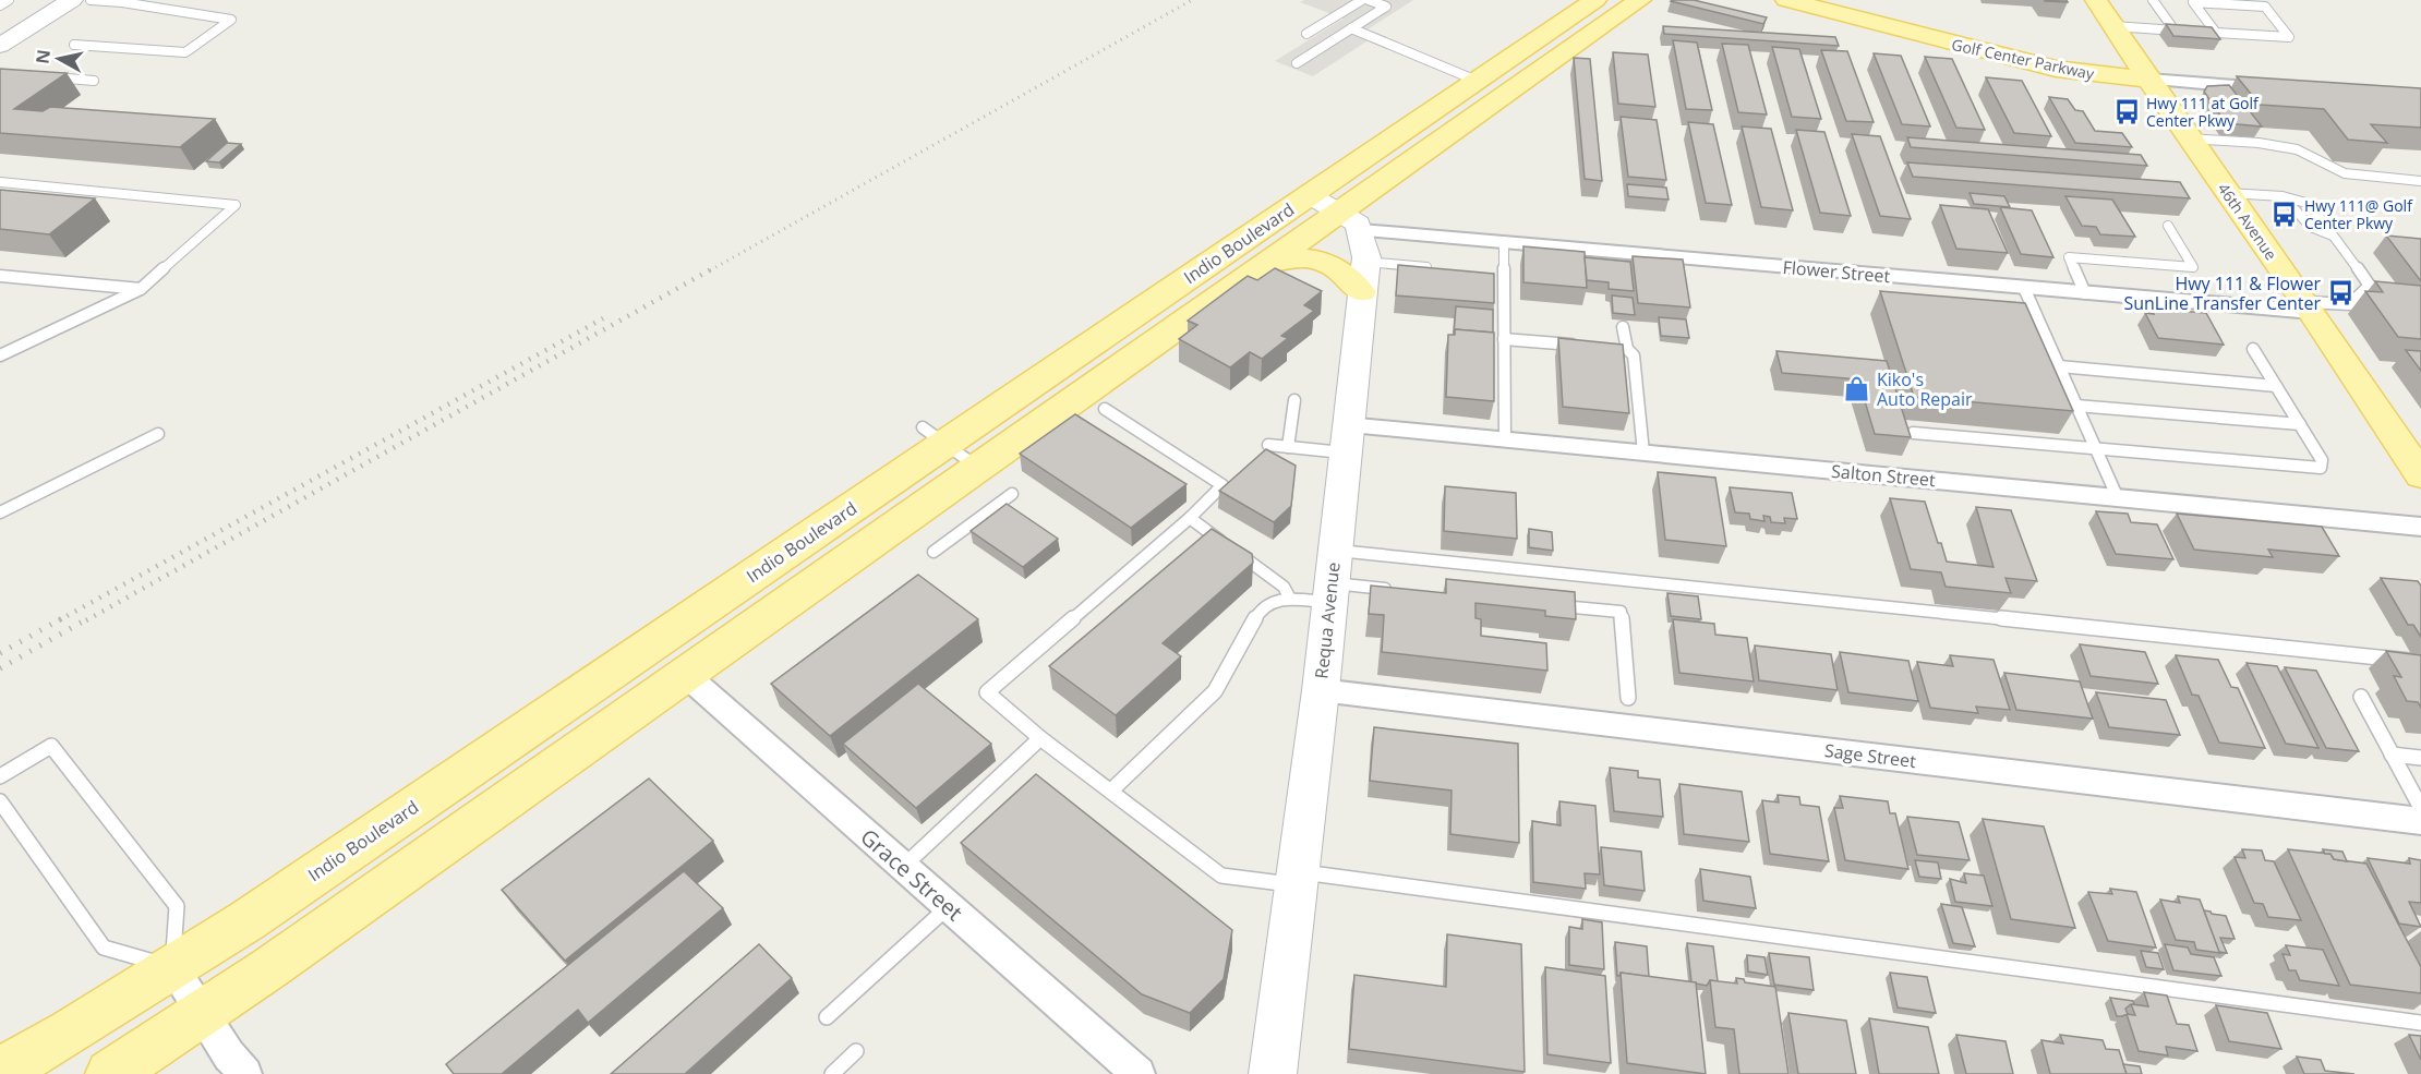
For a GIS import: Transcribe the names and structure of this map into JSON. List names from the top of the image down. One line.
{"streets":{"main road":["Golf Center Parkway","46th Avenue","Indio Boulevard"],"street":["Flower Street","Salton Street","Requa Avenue","Sage Street","Grace Street"]},"crossings":[["Golf Center Parkway","46th Avenue"],["46th Avenue","Flower Street"],["Indio Boulevard","Flower Street"],["Indio Boulevard","Requa Avenue"],["Indio Boulevard","Grace Street"],["Flower Street","Requa Avenue"],["Salton Street","Requa Avenue"],["Requa Avenue","Sage Street"]],"places":{"bus stop":["Hwy 111 at Golf Center Pkwy","Hwy 111@ Golf Center Pkwy","Hwy 111 & Flower SunLine Transfer Center"],"shop":["Kiko's Auto Repair"]},"north":"left"}
